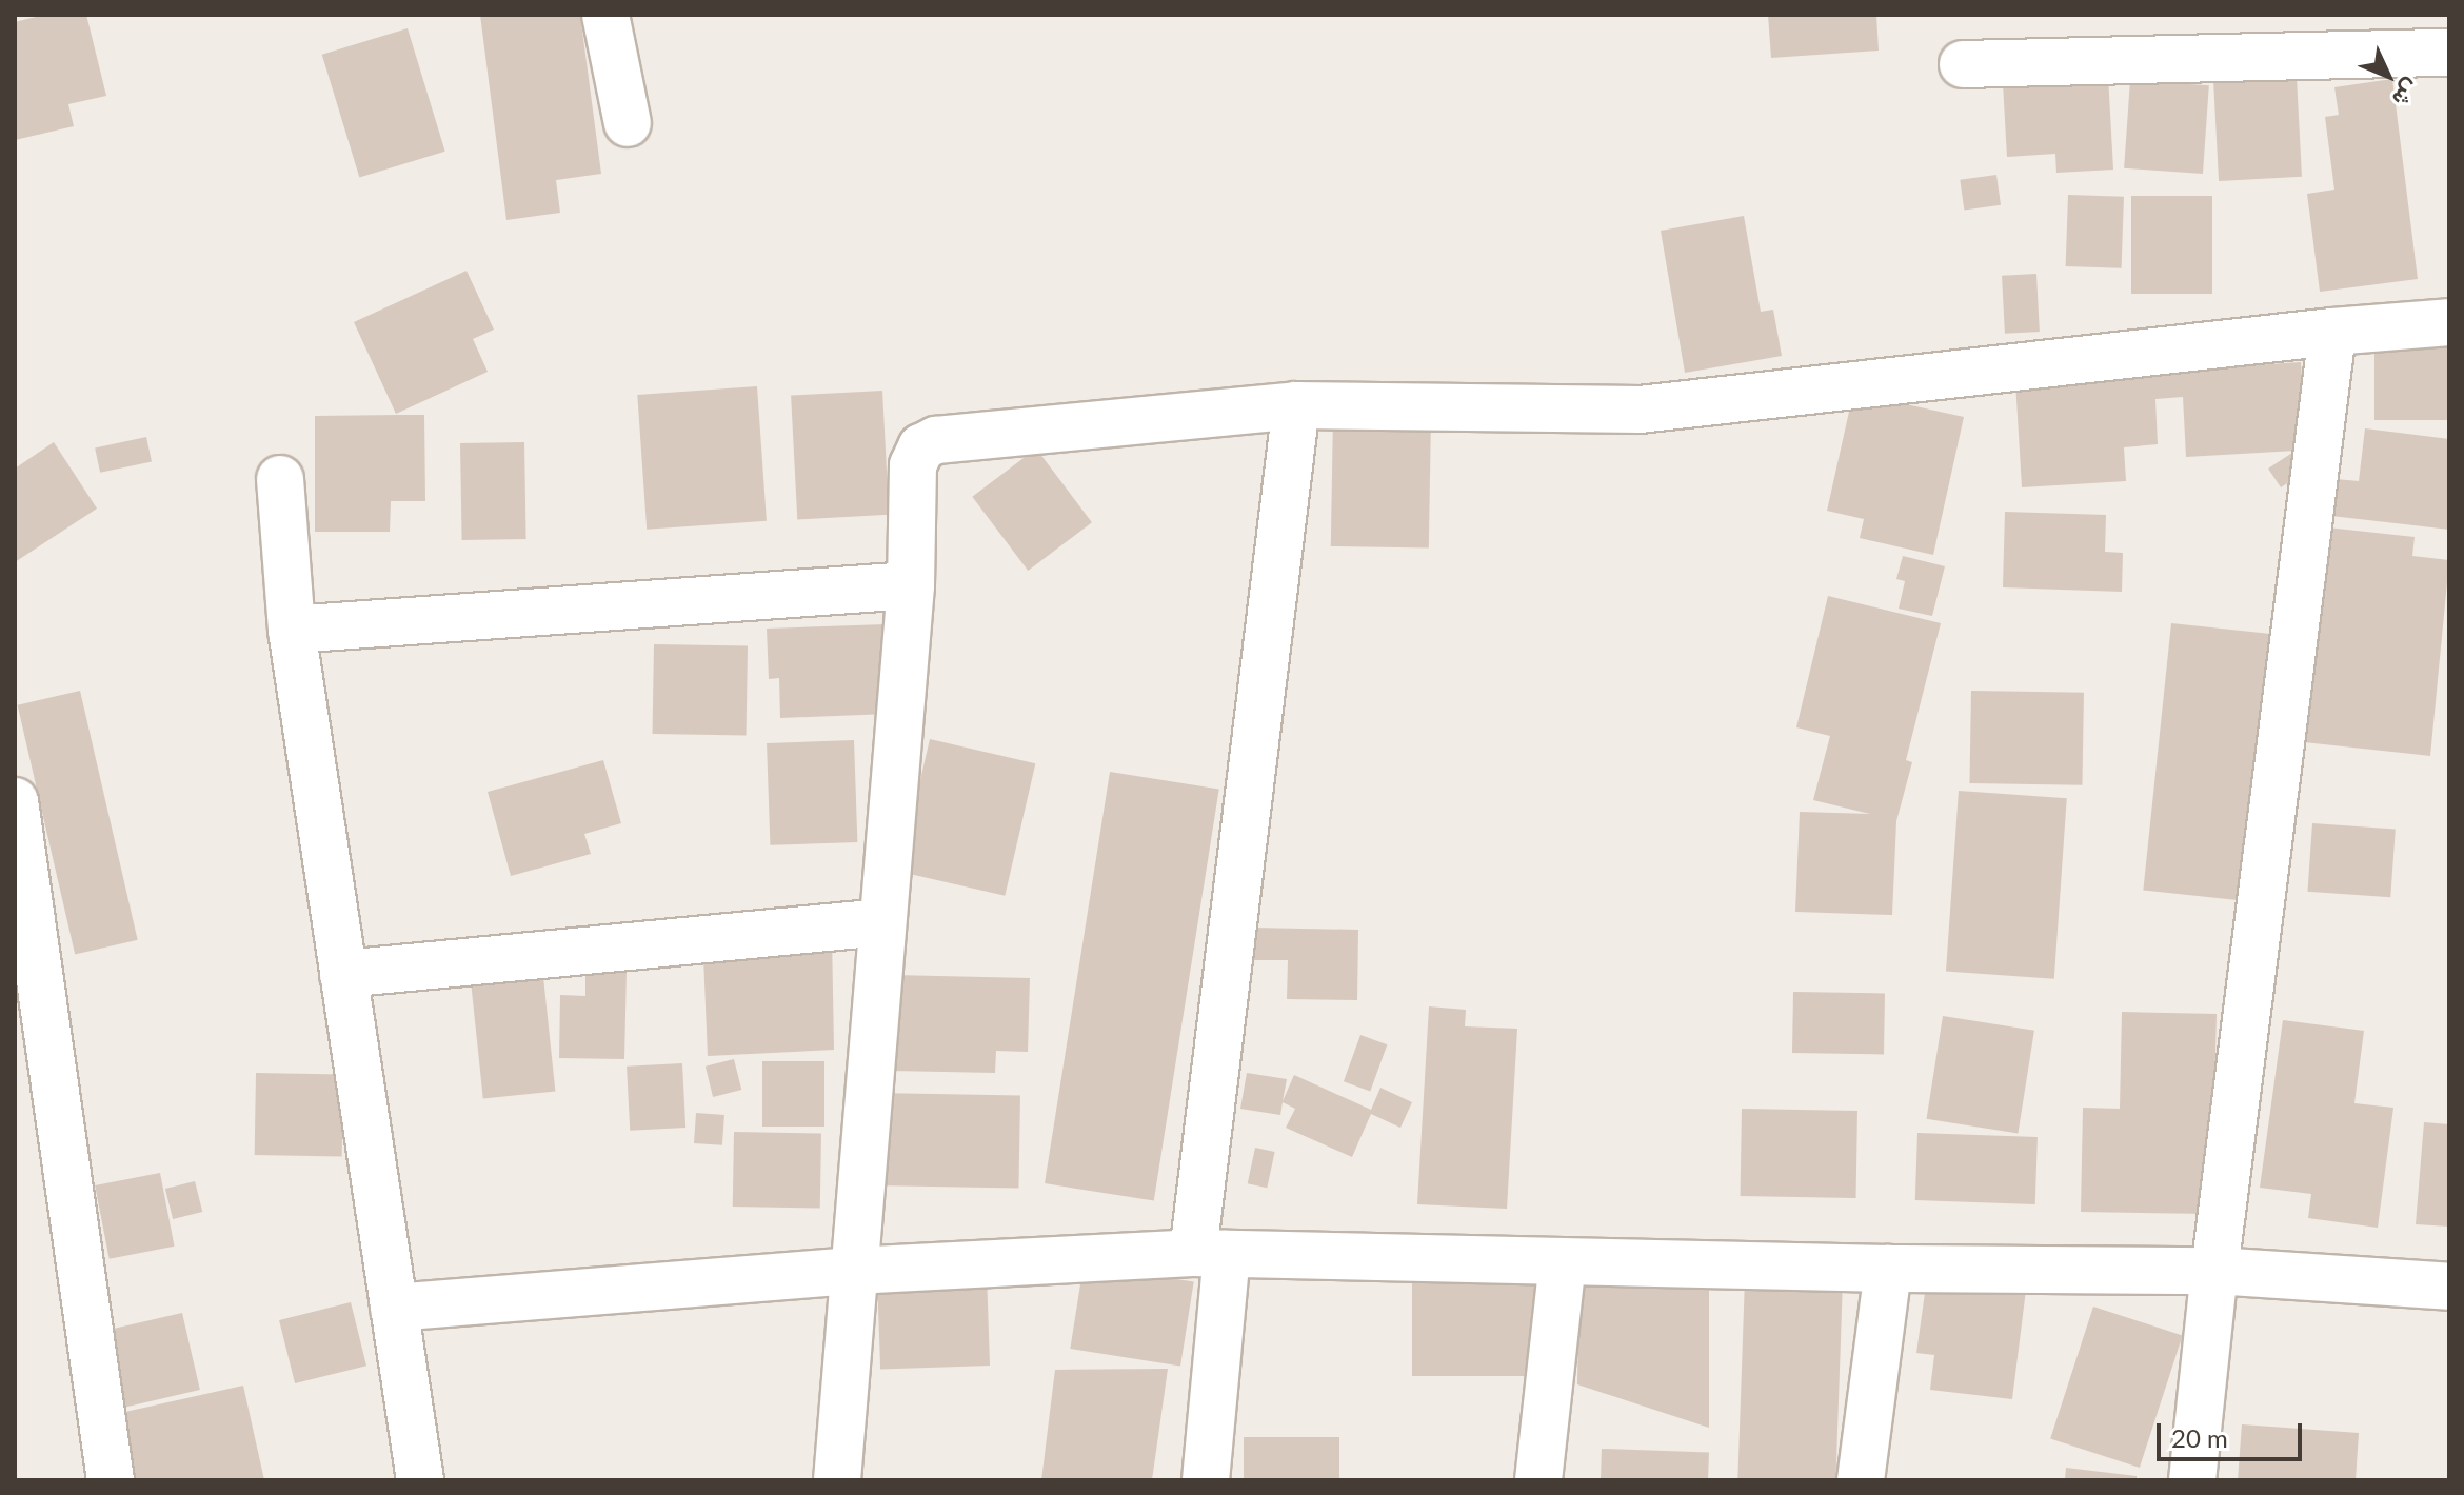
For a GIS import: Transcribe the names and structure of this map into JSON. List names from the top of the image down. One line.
{"scale_bar":"20 m","north":"bottom right"}
